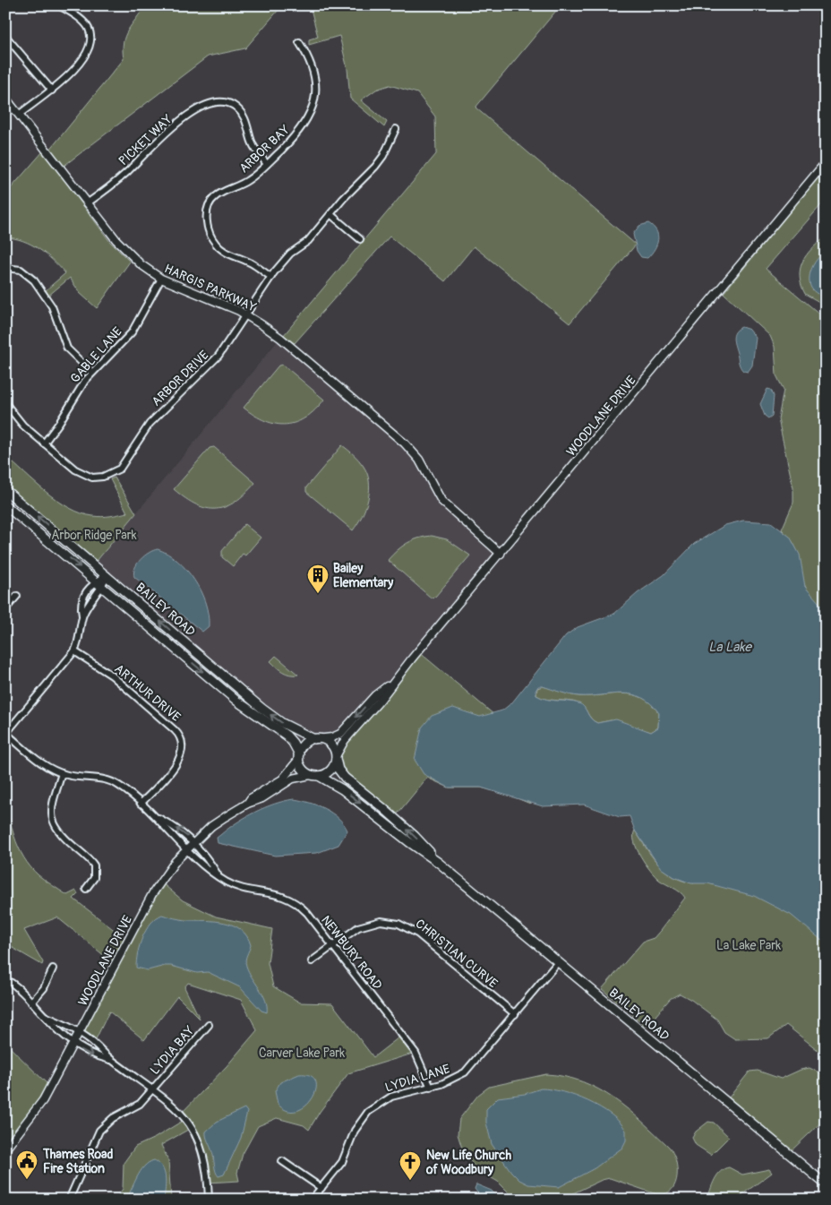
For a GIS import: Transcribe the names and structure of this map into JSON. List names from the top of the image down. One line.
{"streets":{"main road":["BAILEY ROAD"],"street":["PICKET WAY","ARBOR BAY","HARGIS PARKWAY","GABLE LANE","ARBOR DRIVE","WOODLANE DRIVE","ARTHUR DRIVE","NEWBURY ROAD","CHRISTIAN CURVE","LYDIA BAY","LYDIA LANE"]},"crossings":[["PICKET WAY","ARBOR BAY"],["PICKET WAY","HARGIS PARKWAY"],["ARBOR BAY","ARBOR DRIVE"],["HARGIS PARKWAY","GABLE LANE"],["HARGIS PARKWAY","ARBOR DRIVE"],["HARGIS PARKWAY","WOODLANE DRIVE"],["GABLE LANE","ARBOR DRIVE"],["WOODLANE DRIVE","BAILEY ROAD"],["WOODLANE DRIVE","NEWBURY ROAD"],["BAILEY ROAD","LYDIA LANE"],["ARTHUR DRIVE","NEWBURY ROAD"],["NEWBURY ROAD","CHRISTIAN CURVE"],["NEWBURY ROAD","LYDIA LANE"],["CHRISTIAN CURVE","LYDIA LANE"]],"water":["La Lake"],"parks":["Arbor Ridge Park","La Lake Park","Carver Lake Park"],"places":{"building":["Bailey Elementary"],"public building":["Thames Road Fire Station"],"church":["New Life Church of Woodbury"]}}
